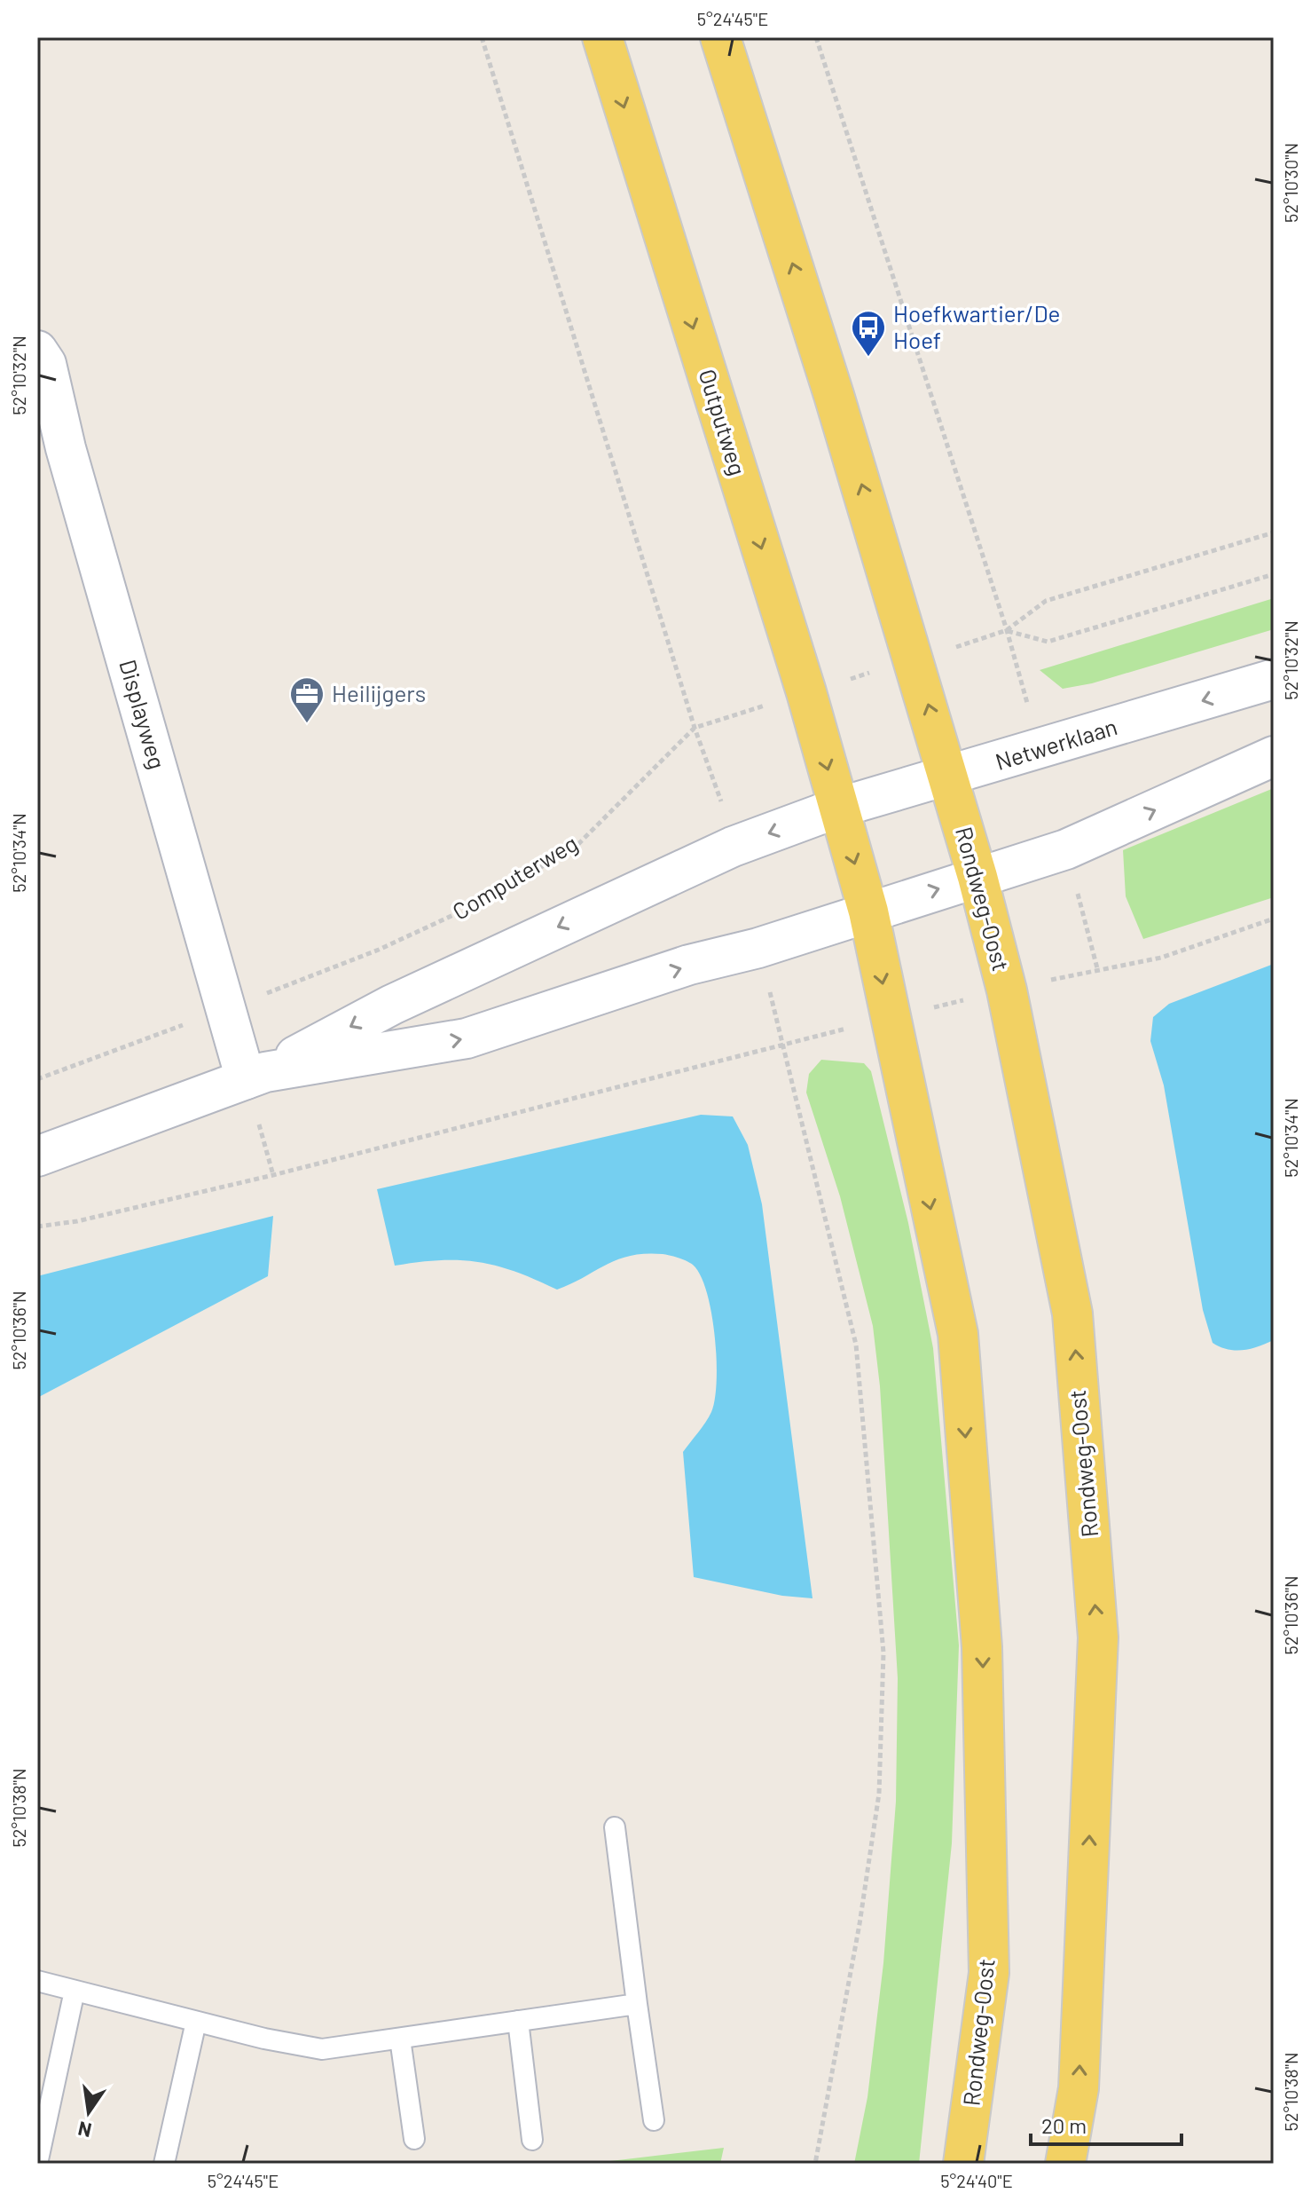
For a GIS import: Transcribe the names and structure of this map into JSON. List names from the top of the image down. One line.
{"streets":{"main road":["Outputweg","Rondweg-Oost"],"street":["Displayweg","Netwerklaan"],"path":["Computerweg"]},"crossings":[["Outputweg","Netwerklaan"],["Outputweg","Computerweg"],["Outputweg","Rondweg-Oost"],["Displayweg","Computerweg"],["Netwerklaan","Rondweg-Oost"]],"places":{"bus stop":["Hoefkwartier/De Hoef"],"office":["Heilijgers"]},"scale_bar":"20 m","north":"bottom","coordinates":["5°24'45\"E","52°10'30\"N","52°10'32\"N","52°10'34\"N","52°10'36\"N","52°10'38\"N","5°24'40\"E"]}
